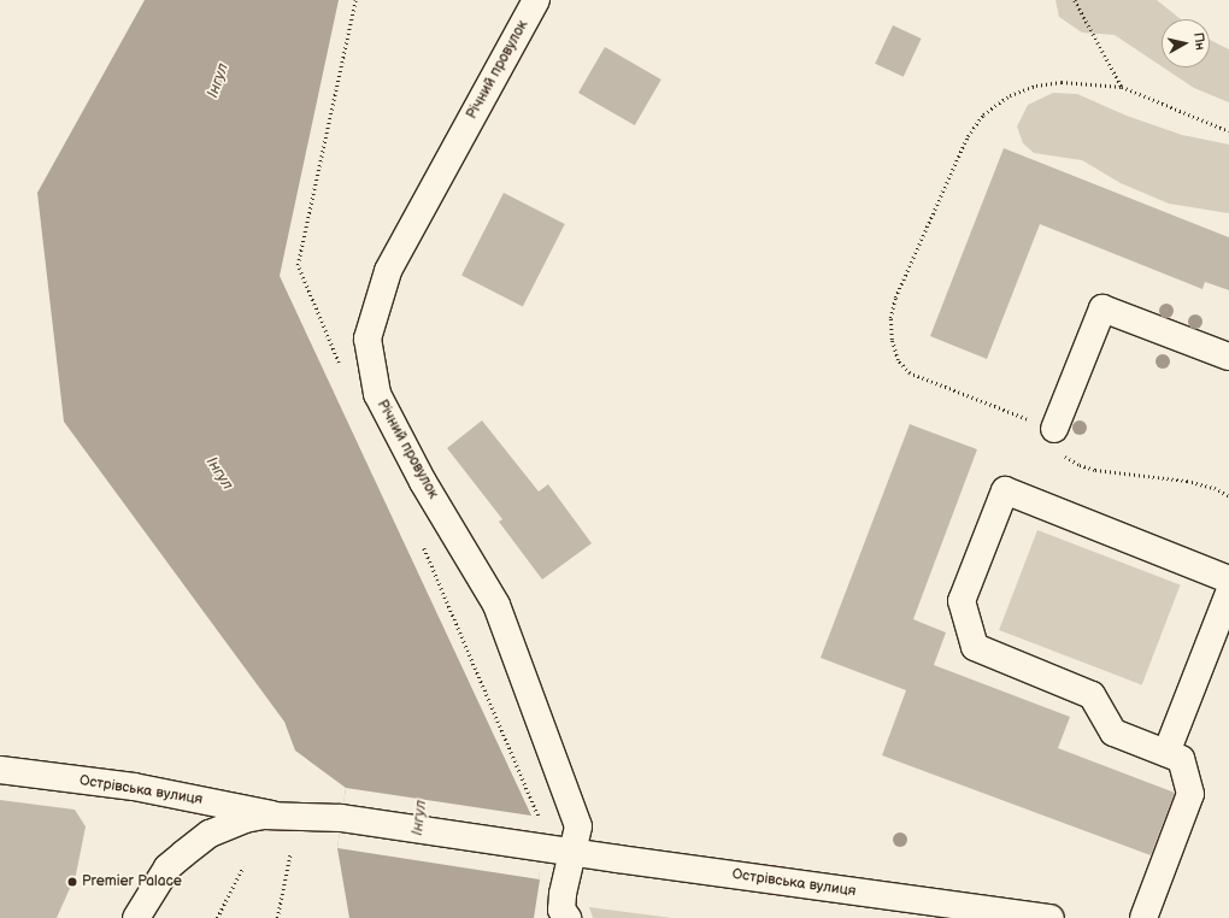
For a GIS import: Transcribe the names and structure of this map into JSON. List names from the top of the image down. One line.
{"streets":{"street":["Річний провулок","Острівська вулиця"]},"crossings":[["Річний провулок","Острівська вулиця"]],"water":["Інгул"],"places":["Premier Palace"],"north":"right"}
